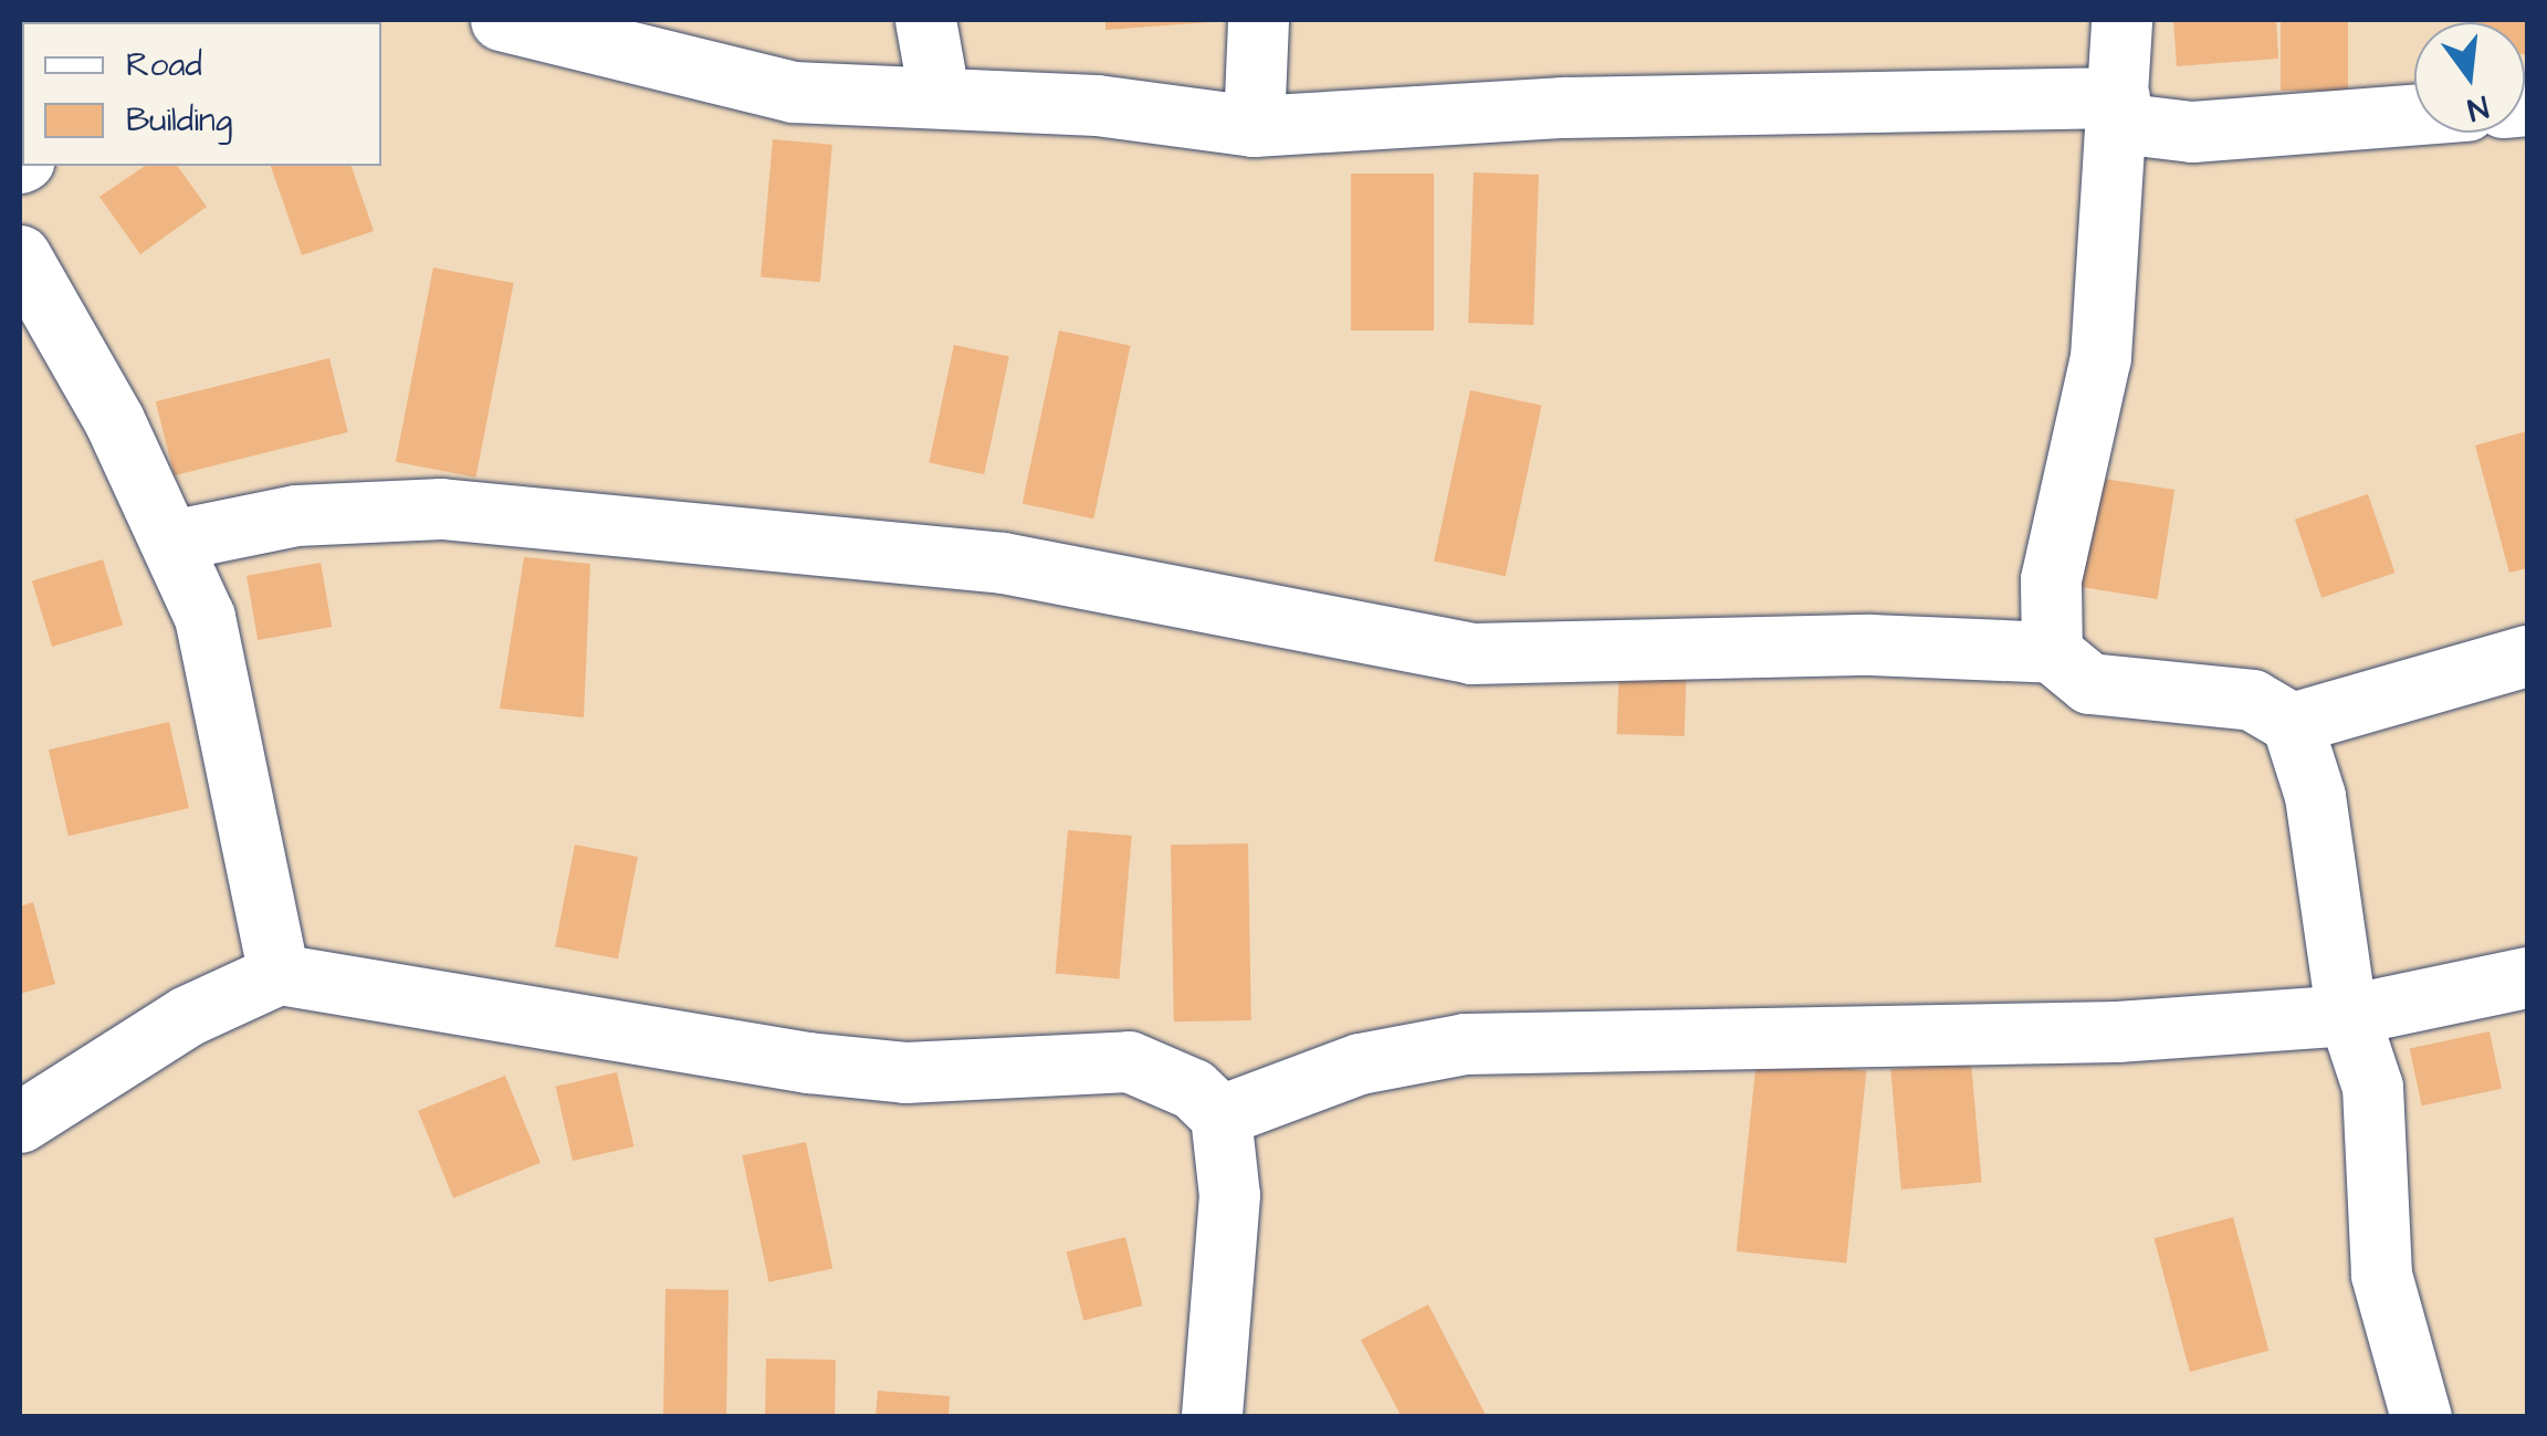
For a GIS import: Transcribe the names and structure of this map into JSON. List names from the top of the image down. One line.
{"legend":["Road","Building"],"north":"bottom"}
